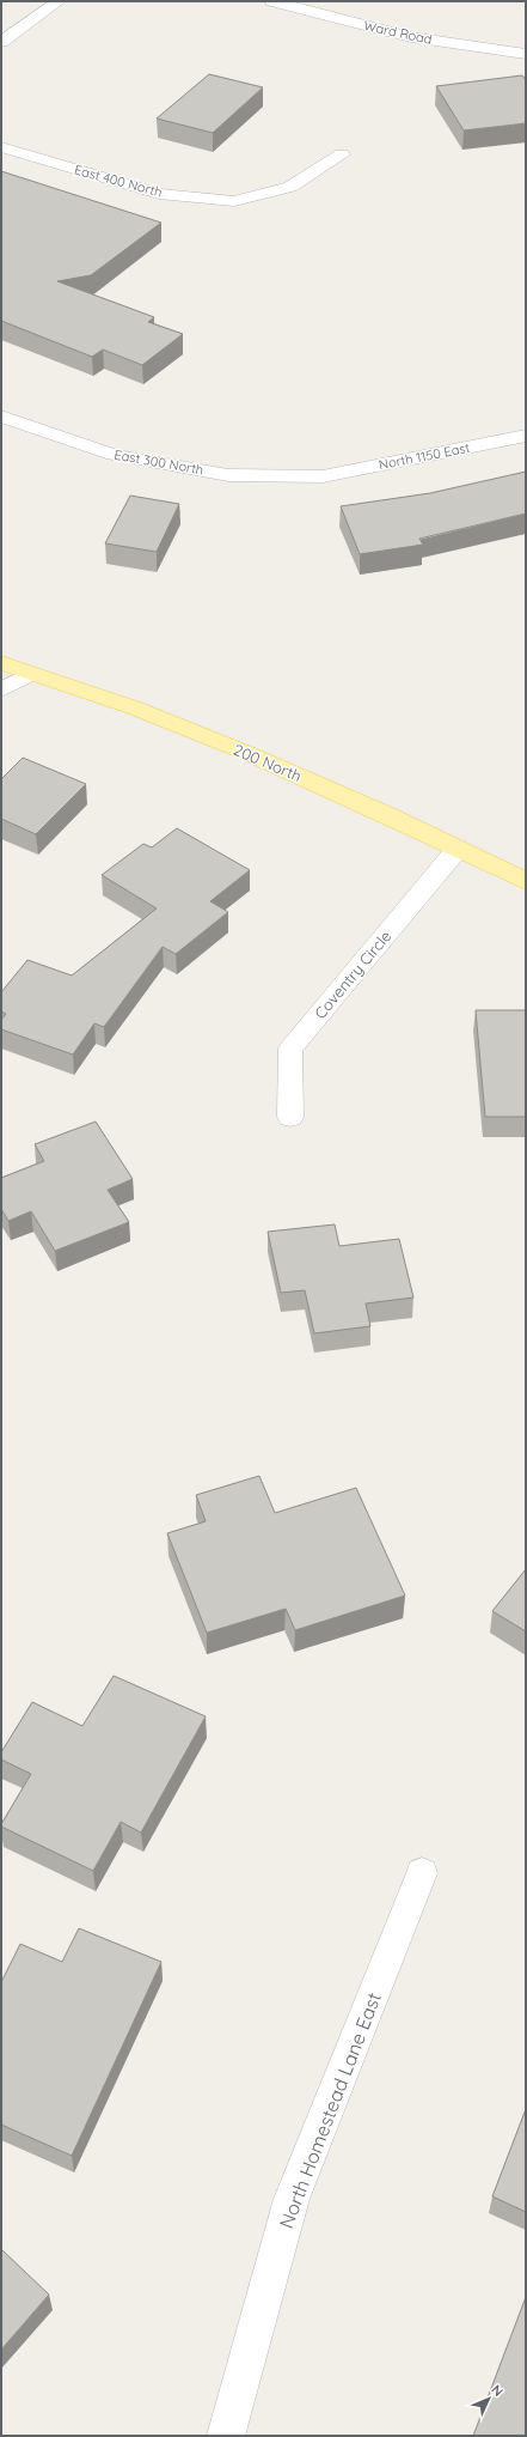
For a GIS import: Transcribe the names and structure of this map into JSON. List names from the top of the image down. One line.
{"streets":{"main road":["200 North"],"street":["Ward Road","East 400 North","North 1150 East","East 300 North","Coventry Circle","North Homestead Lane East"]},"crossings":[["North 1150 East","East 300 North"],["200 North","Coventry Circle"]],"north":"top right"}
